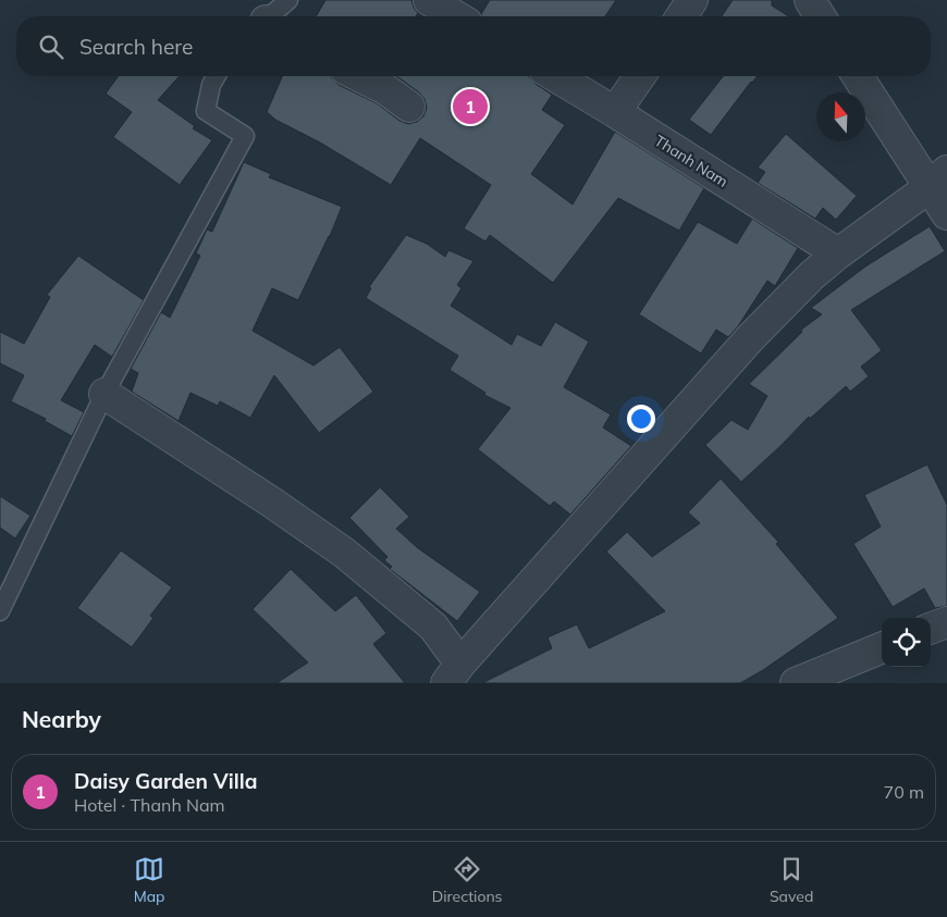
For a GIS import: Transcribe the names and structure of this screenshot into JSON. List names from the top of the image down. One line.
{"streets":{"street":["Thanh Nam"]},"north":"top","page":{"search":"Search here","pins":"1","heading":"Nearby","list":[{"mark":"1","name":"Daisy Garden Villa","note":"Hotel · Thanh Nam","value":"70 m"}],"nav":["Map","Directions","Saved"]}}
